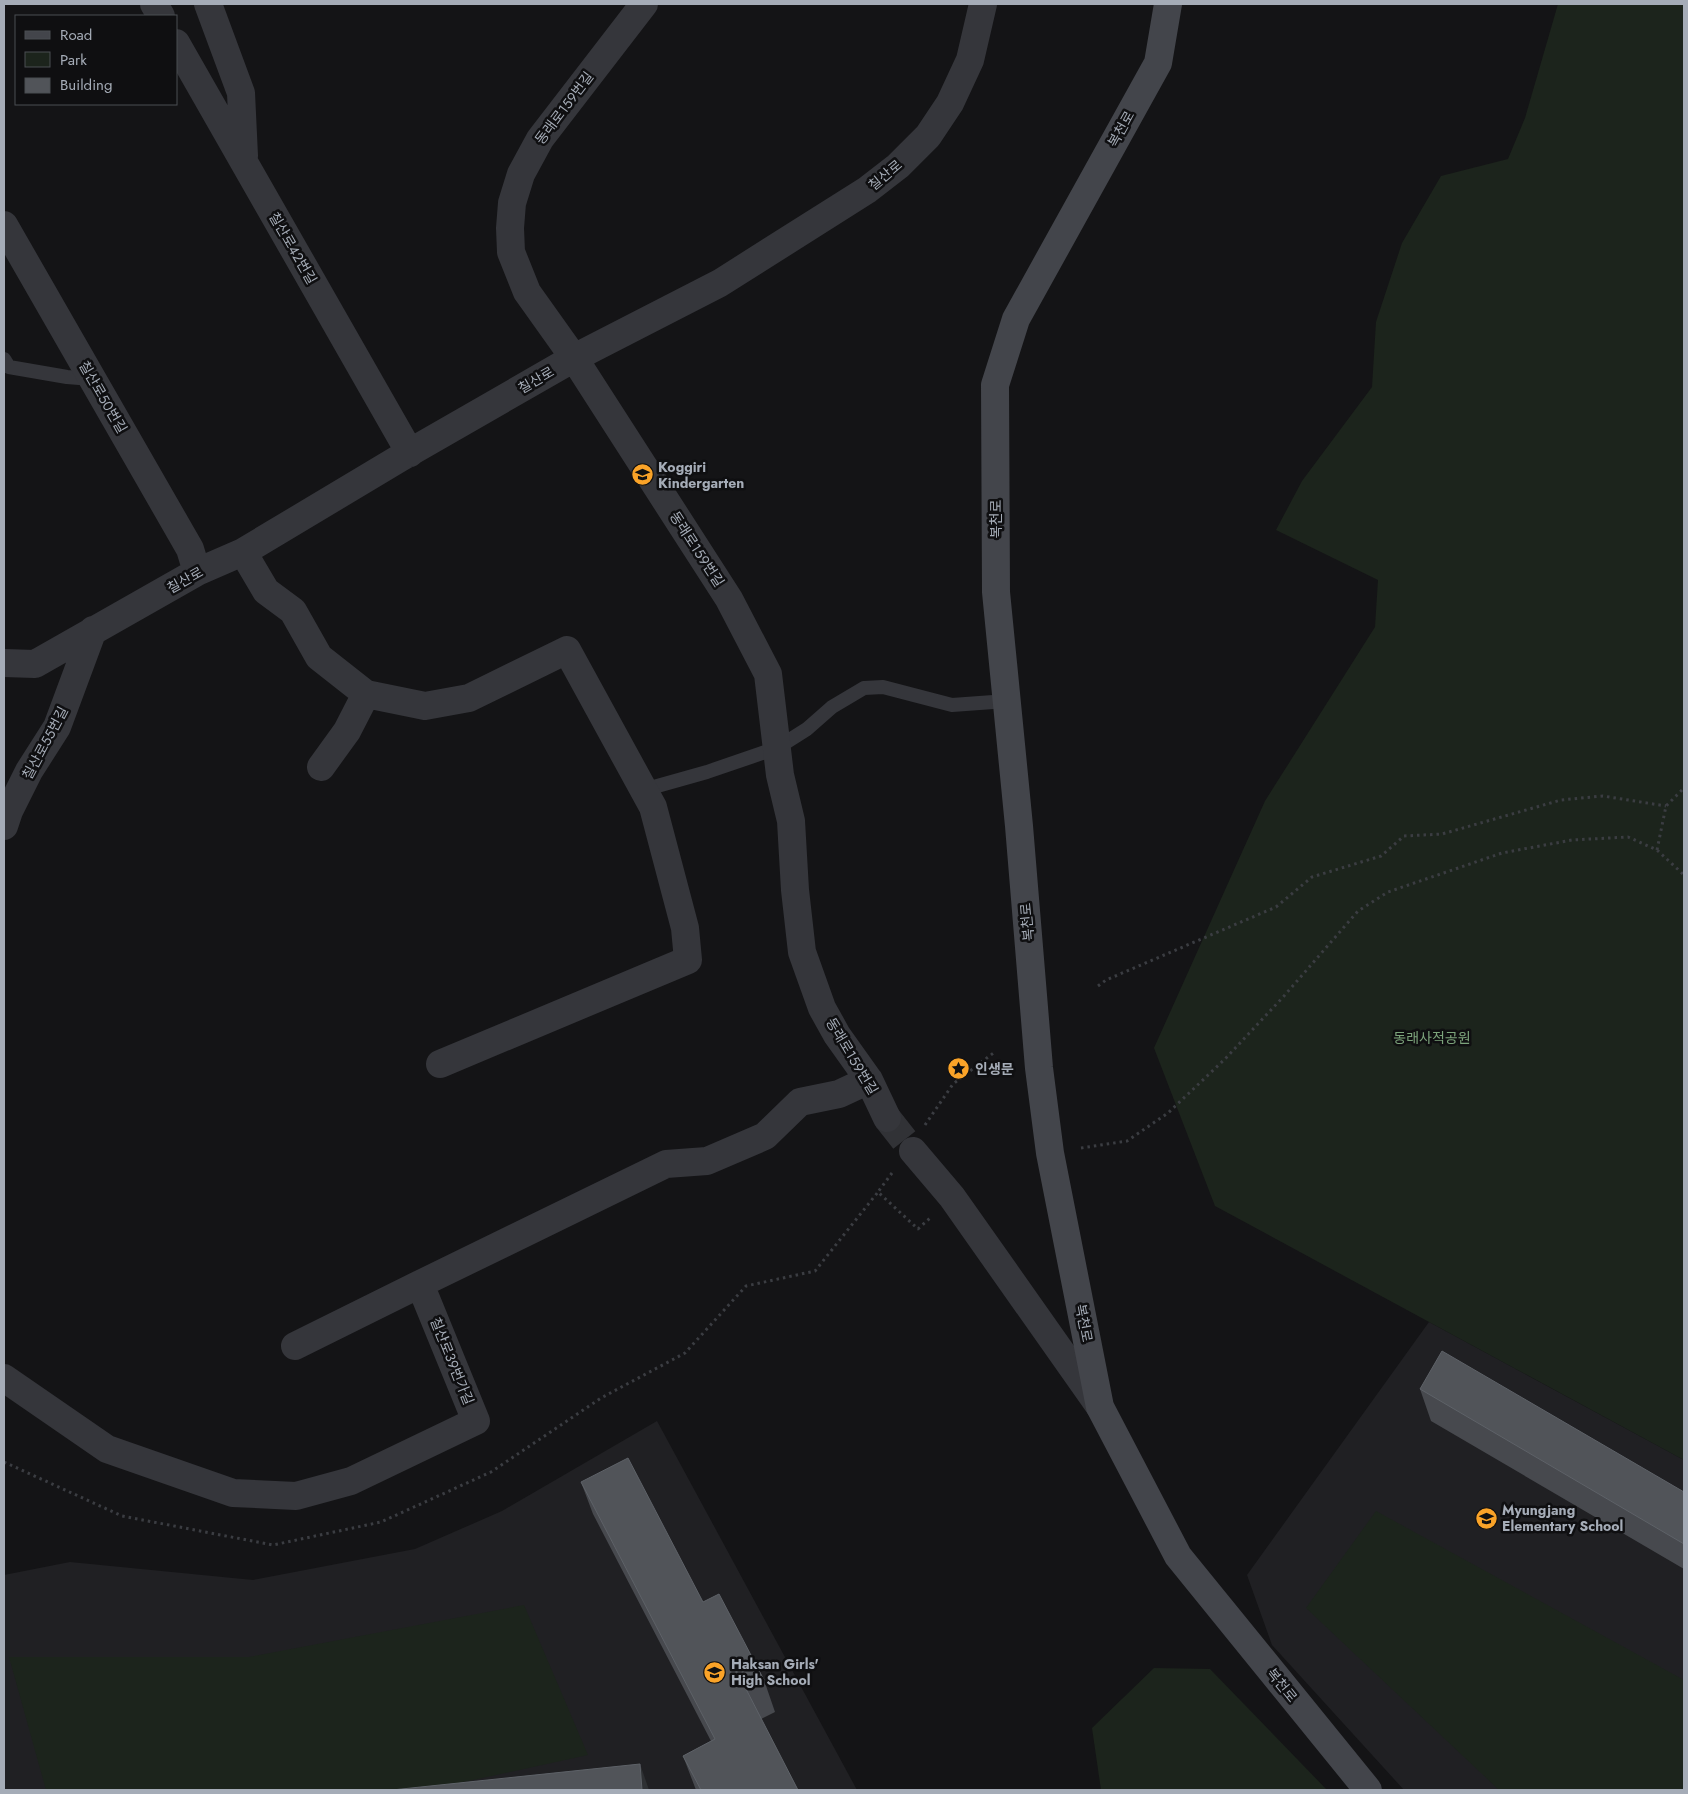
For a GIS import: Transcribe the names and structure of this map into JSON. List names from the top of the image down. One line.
{"streets":{"street":["동래로159번길","복천로","칠산로","칠산로42번길","칠산로50번길","칠산로55번길","칠산로39번가길"]},"crossings":[["동래로159번길","칠산로"],["칠산로","칠산로42번길"],["칠산로","칠산로50번길"],["칠산로","칠산로55번길"]],"parks":["동래사적공원"],"places":{"school or university":["Koggiri Kindergarten","Myungjang Elementary School","Haksan Girls' High School"],"place":["인생문"]},"legend":["Road","Park","Building"]}
